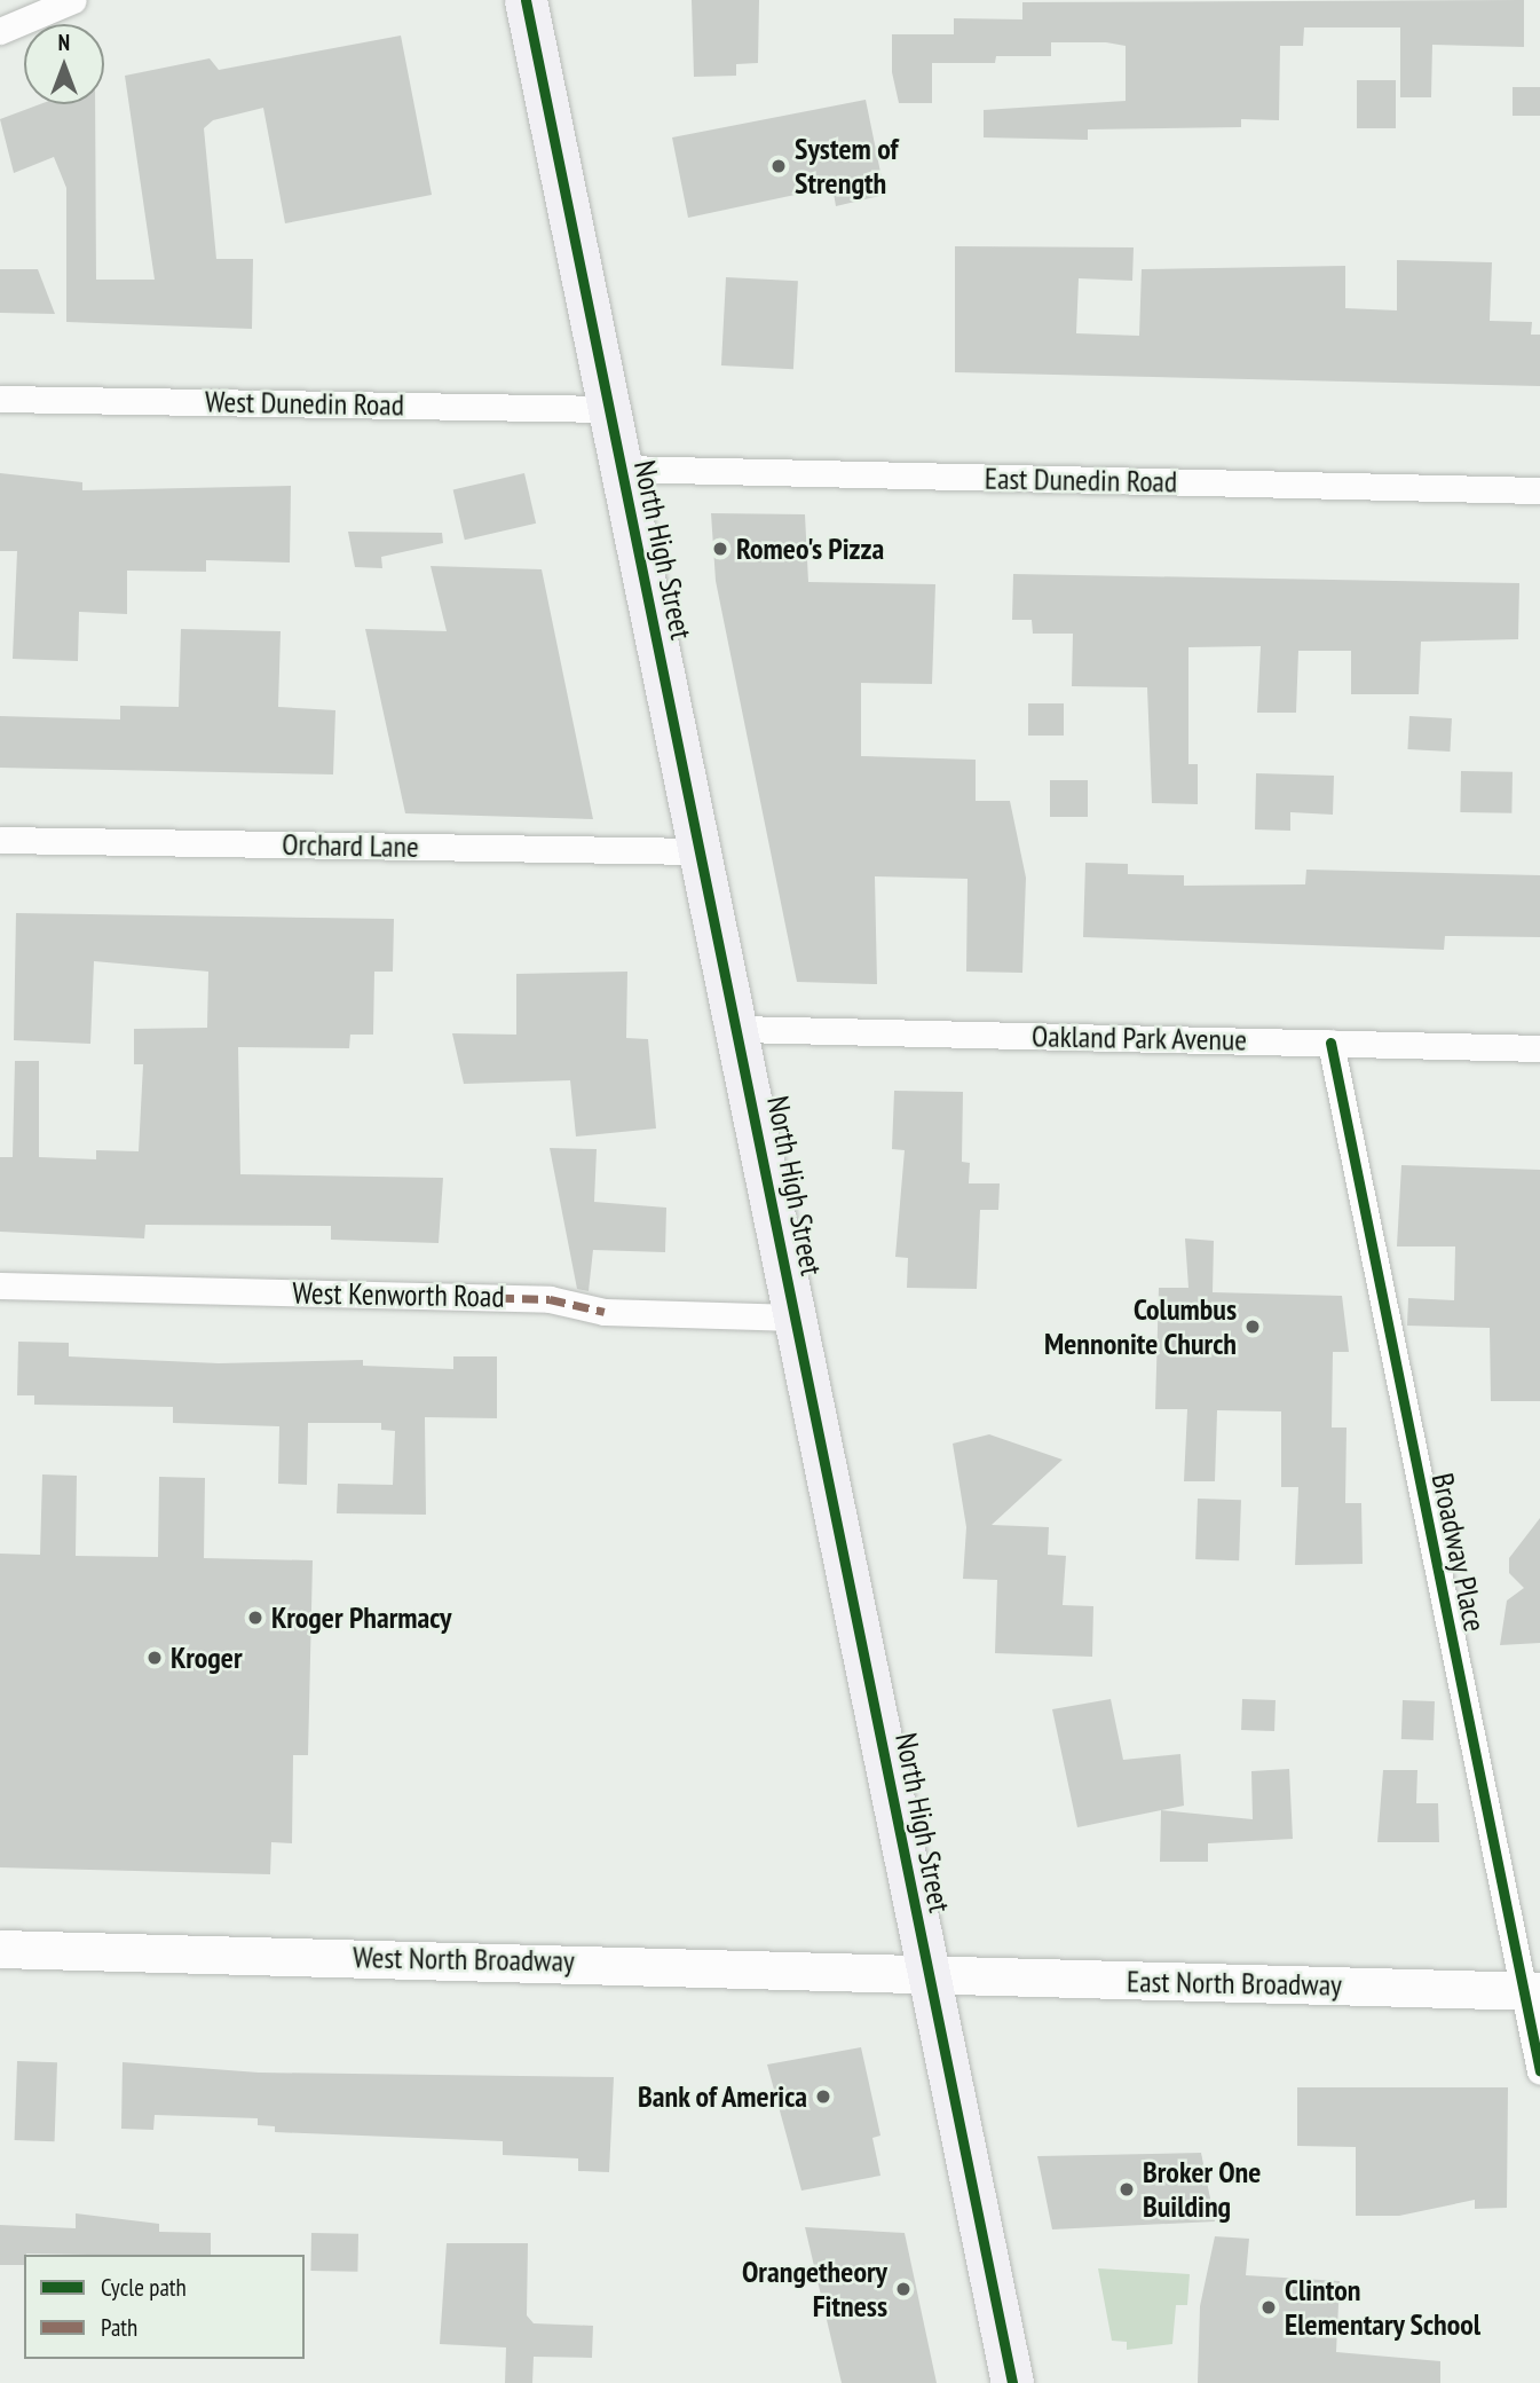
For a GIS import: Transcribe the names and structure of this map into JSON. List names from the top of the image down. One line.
{"streets":{"main road":["North High Street","West North Broadway","East North Broadway"],"street":["West Dunedin Road","East Dunedin Road","Orchard Lane","Oakland Park Avenue","West Kenworth Road","Broadway Place"]},"crossings":[["West Dunedin Road","North High Street"],["East Dunedin Road","North High Street"],["North High Street","Orchard Lane"],["North High Street","Oakland Park Avenue"],["North High Street","West Kenworth Road"],["North High Street","West North Broadway"],["North High Street","East North Broadway"],["Oakland Park Avenue","Broadway Place"],["Broadway Place","East North Broadway"],["West North Broadway","East North Broadway"]],"places":["System of Strength","Romeo's Pizza","Columbus Mennonite Church","Kroger Pharmacy","Kroger","Bank of America","Broker One Building","Orangetheory Fitness","Clinton Elementary School"],"legend":["Cycle path","Path"],"north":"top"}
